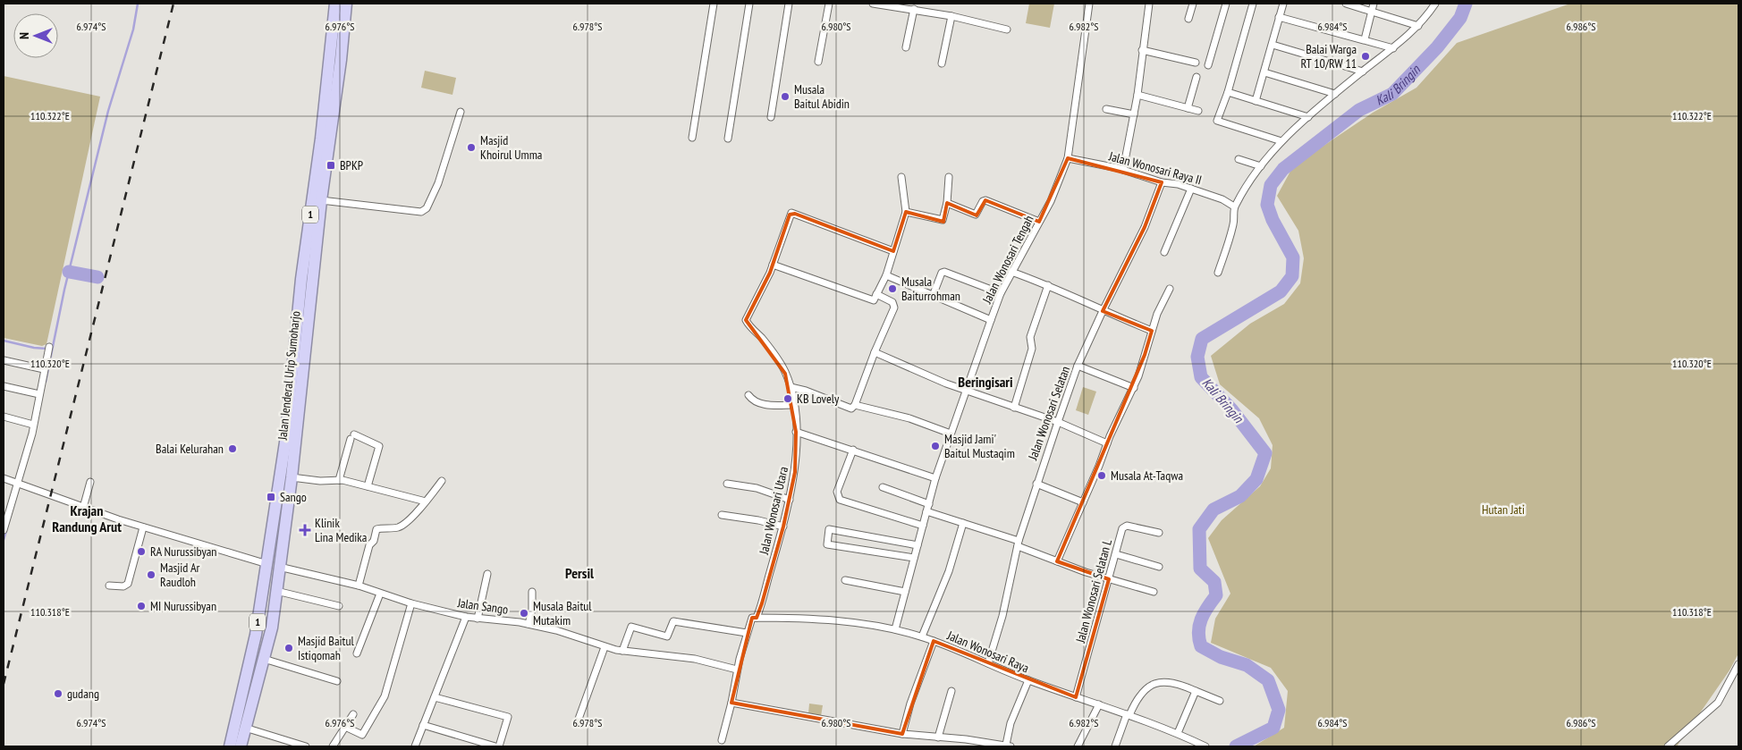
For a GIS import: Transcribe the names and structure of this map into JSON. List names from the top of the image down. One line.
{"streets":{"highway":["1","Jalan Jenderal Urip Sumoharjo"],"street":["Jalan Wonosari Raya II","Jalan Wonosari Tengah","Jalan Wonosari Selatan","Jalan Wonosari Utara","Jalan Wonosari Selatan L","Jalan Sango","Jalan Wonosari Raya"]},"crossings":[["Jalan Wonosari Raya II","Jalan Wonosari Tengah"],["Jalan Wonosari Raya II","Jalan Wonosari Selatan"],["Jalan Wonosari Tengah","Jalan Wonosari Raya"],["Jalan Jenderal Urip Sumoharjo","Jalan Sango"],["Jalan Wonosari Selatan","Jalan Wonosari Raya"],["Jalan Wonosari Utara","Jalan Sango"],["Jalan Wonosari Utara","Jalan Wonosari Raya"],["Jalan Wonosari Selatan L","Jalan Wonosari Raya"]],"districts":["Beringisari","Krajan Randung Arut","Persil"],"water":["Kali Bringin"],"parks":["Hutan Jati"],"places":{"other":["Balai Warga RT 10/RW 11","Musala Baitul Abidin","Masjid Khoirul Umma","Musala Baiturrohman","KB Lovely","Masjid Jami' Baitul Mustaqim","Balai Kelurahan","Musala At-Taqwa","RA Nurussibyan","Masjid Ar Raudloh","MI Nurussibyan","Musala Baitul Mutakim","Masjid Baitul Istiqomah","gudang"],"transit":["BPKP","Sango"],"health":["Klinik Lina Medika"]},"north":"left","coordinates":["6.974°S","6.976°S","6.978°S","6.980°S","6.982°S","6.984°S","6.986°S","110.322°E","110.320°E","110.318°E"]}
